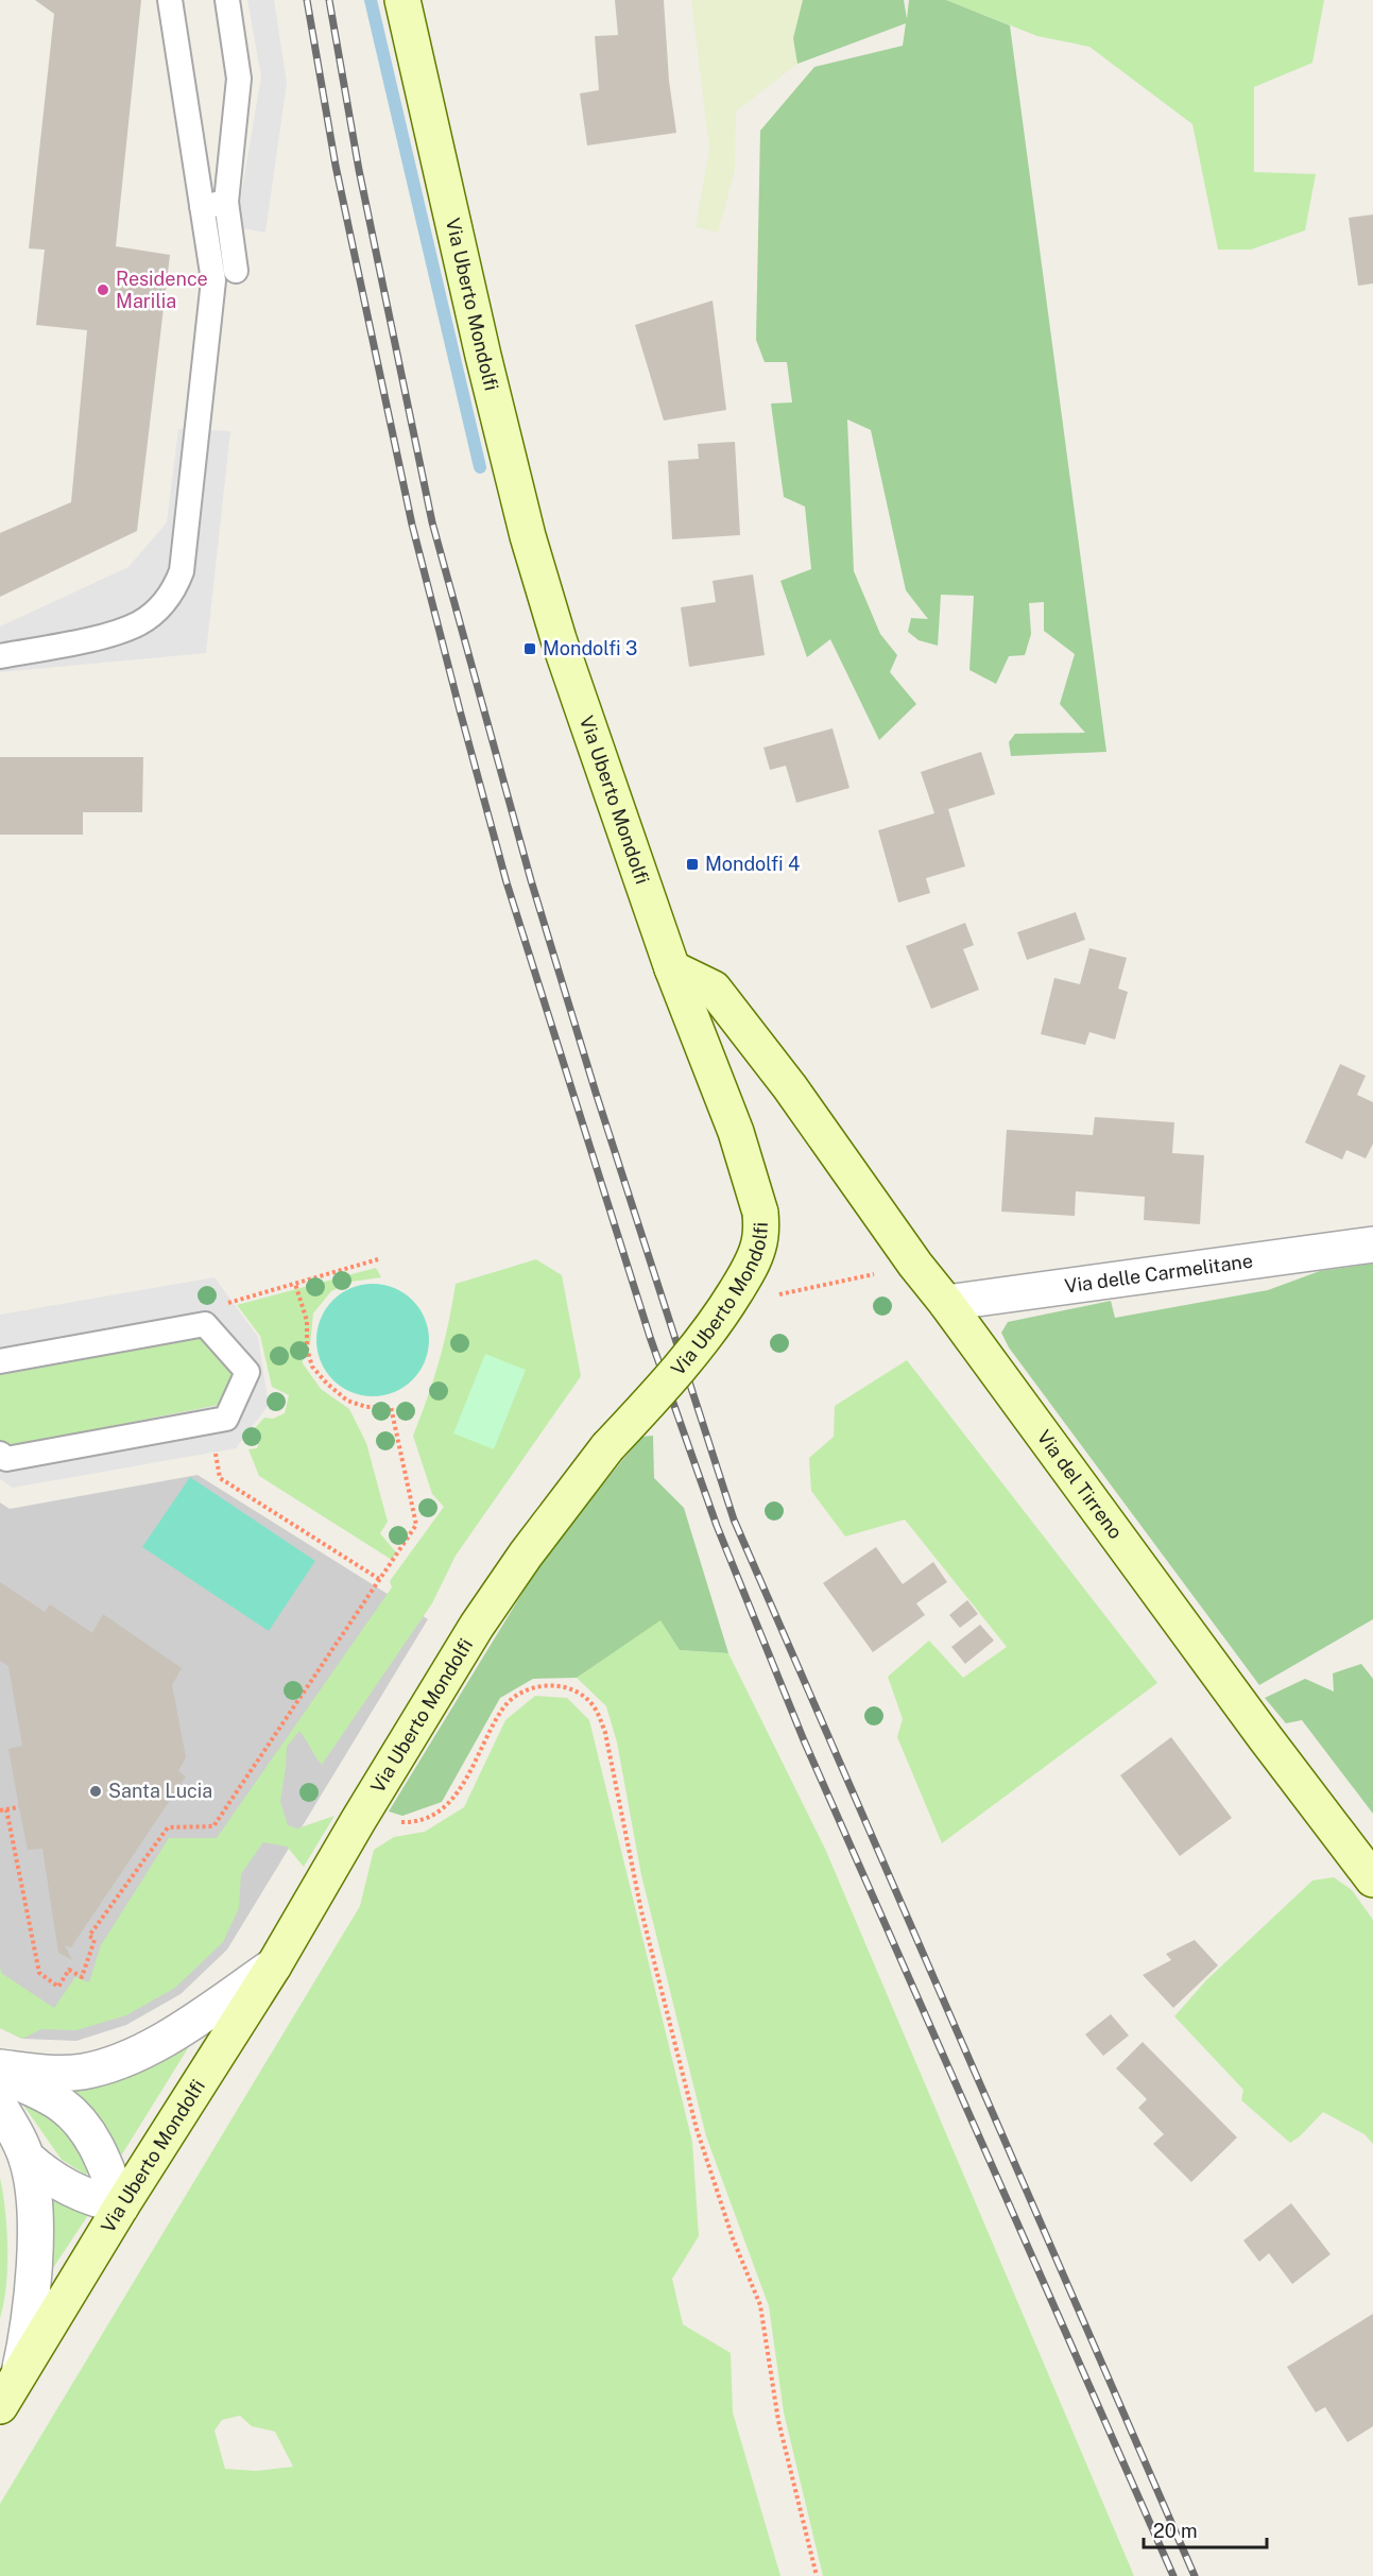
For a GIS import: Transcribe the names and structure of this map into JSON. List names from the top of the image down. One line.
{"streets":{"main road":["Via Uberto Mondolfi","Via del Tirreno"],"street":["Via delle Carmelitane"]},"crossings":[["Via Uberto Mondolfi","Via del Tirreno"],["Via delle Carmelitane","Via del Tirreno"]],"places":{"other":["Residence Marilia","Santa Lucia"],"transit":["Mondolfi 3","Mondolfi 4"]},"scale_bar":"20 m"}
